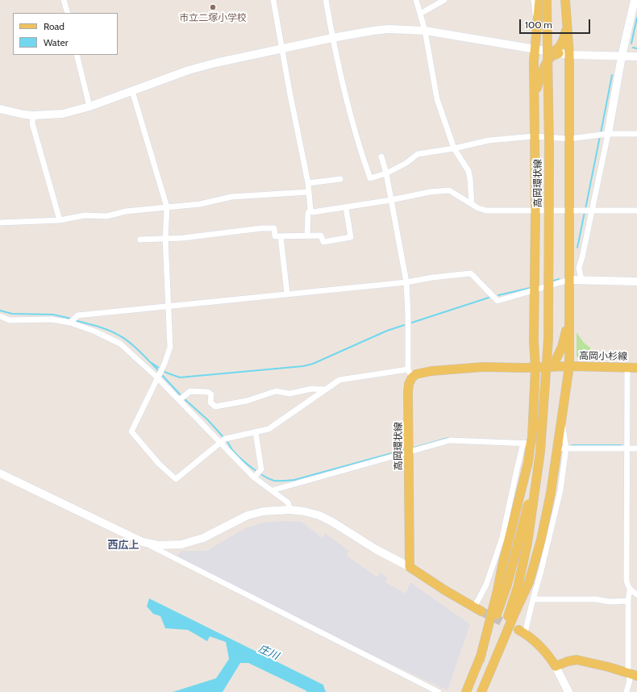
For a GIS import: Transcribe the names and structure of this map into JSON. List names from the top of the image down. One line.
{"streets":{"main road":["高岡環状線","高岡小杉線"]},"districts":["西広上"],"water":["庄川"],"places":["市立二塚小学校"],"legend":["Road","Water"],"scale_bar":"100 m"}
